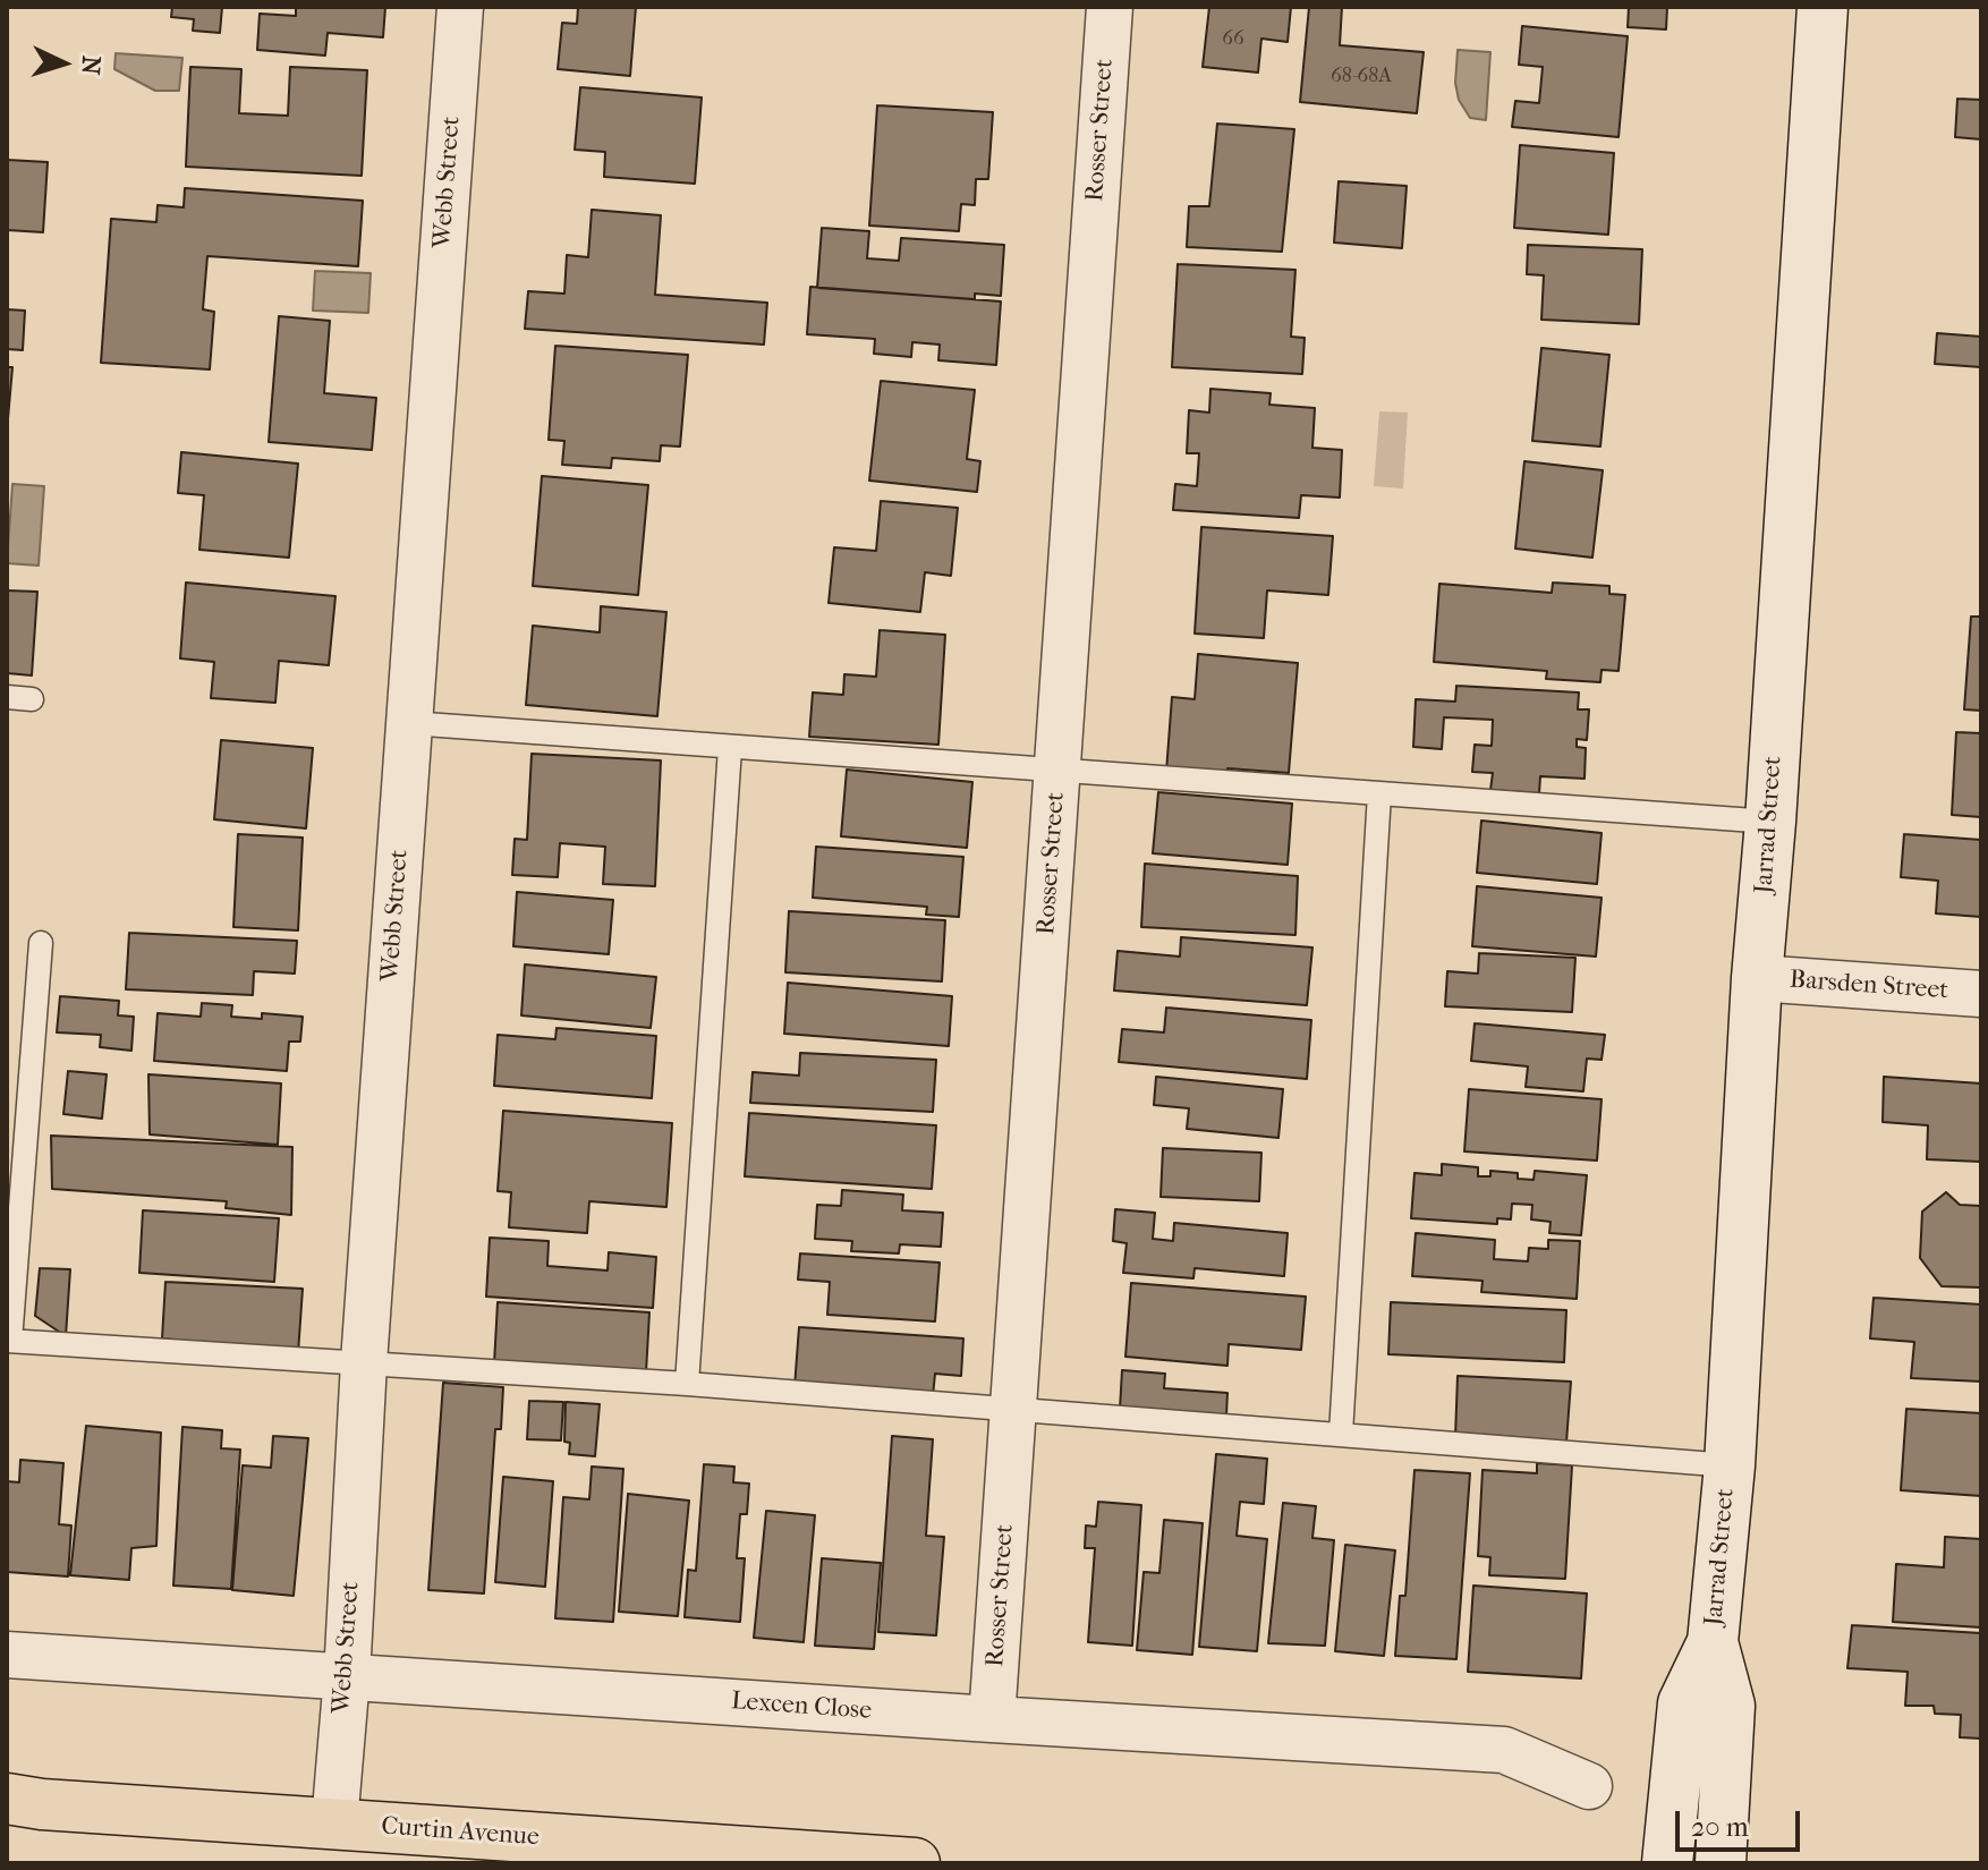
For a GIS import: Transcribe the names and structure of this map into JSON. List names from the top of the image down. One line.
{"streets":{"main road":["Curtin Avenue"],"street":["Rosser Street","Webb Street","Jarrad Street","Barsden Street","Lexcen Close"]},"crossings":[["Rosser Street","Lexcen Close"],["Webb Street","Lexcen Close"],["Webb Street","Curtin Avenue"],["Jarrad Street","Barsden Street"]],"house_numbers":["66","68-68A"],"scale_bar":"20 m","north":"right"}
